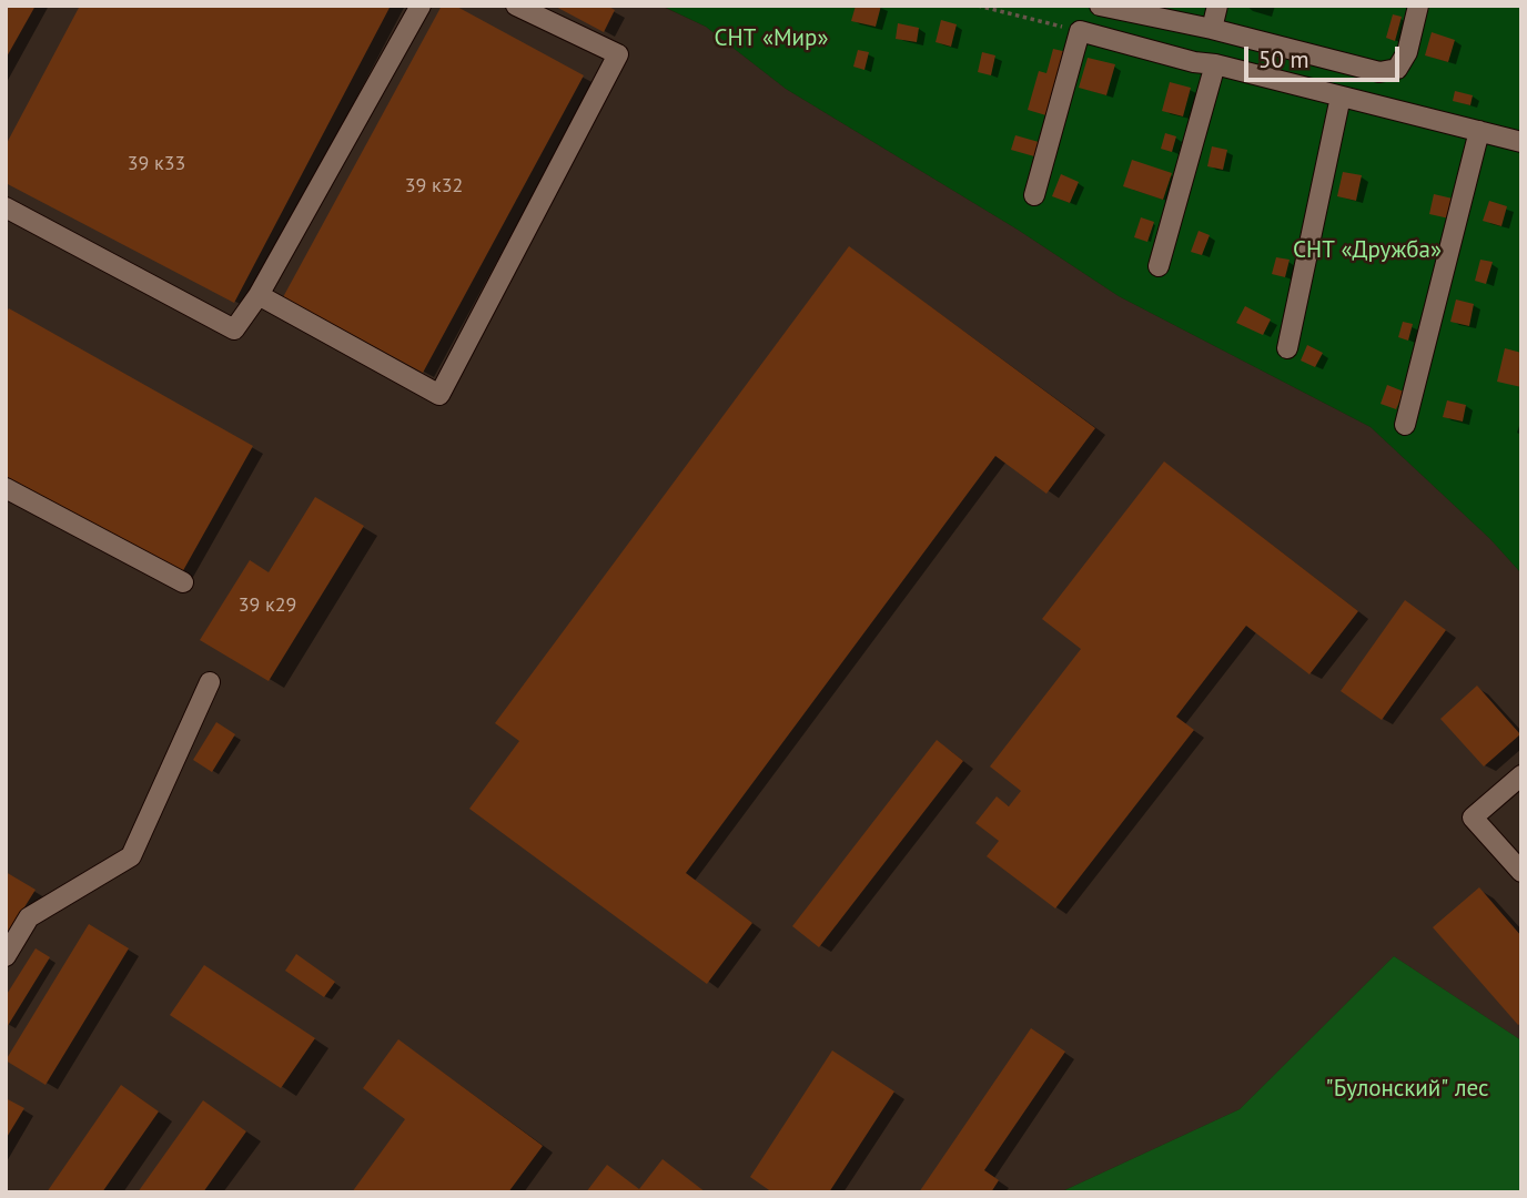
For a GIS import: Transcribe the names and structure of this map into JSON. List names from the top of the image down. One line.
{"parks":["СНТ «Мир»","СНТ «Дружба»","\"Булонский\" лес"],"house_numbers":["39 к33","39 к32","39 к29"],"scale_bar":"50 m"}
